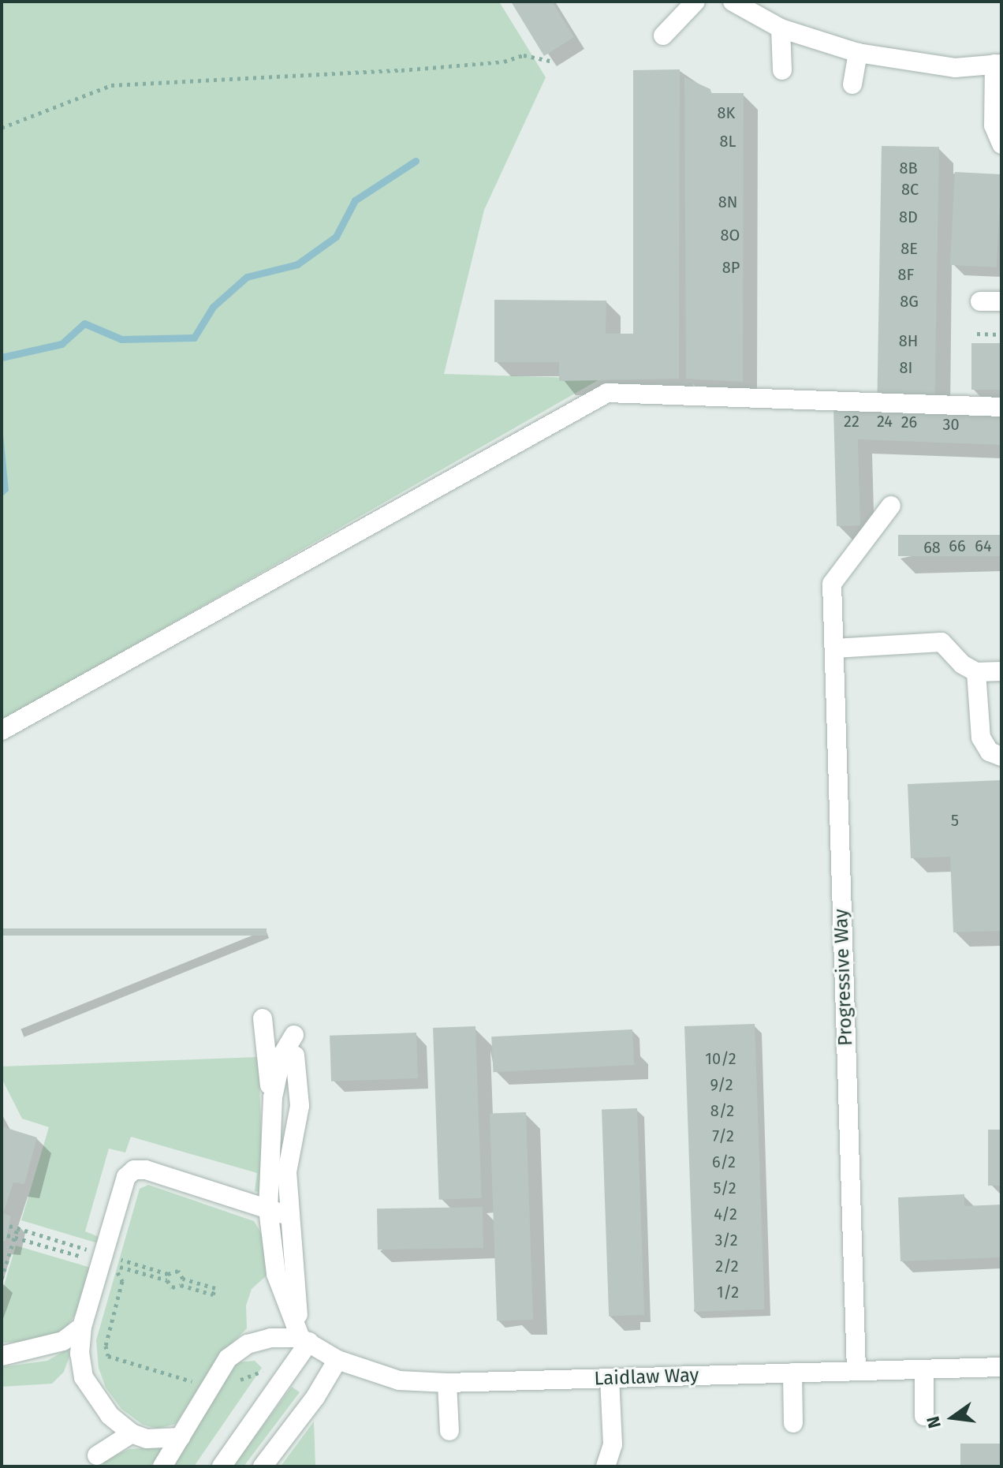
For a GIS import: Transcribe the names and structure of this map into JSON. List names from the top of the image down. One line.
{"streets":{"street":["Progressive Way","Laidlaw Way"]},"crossings":[["Progressive Way","Laidlaw Way"]],"house_numbers":["8K","8L","8B","8C","8N","8D","8O","8E","8P","8F","8G","8H","8I","22","24","26","30","66","64","68","5","10/2","9/2","8/2","7/2","6/2","5/2","4/2","3/2","2/2","1/2"],"north":"left"}
